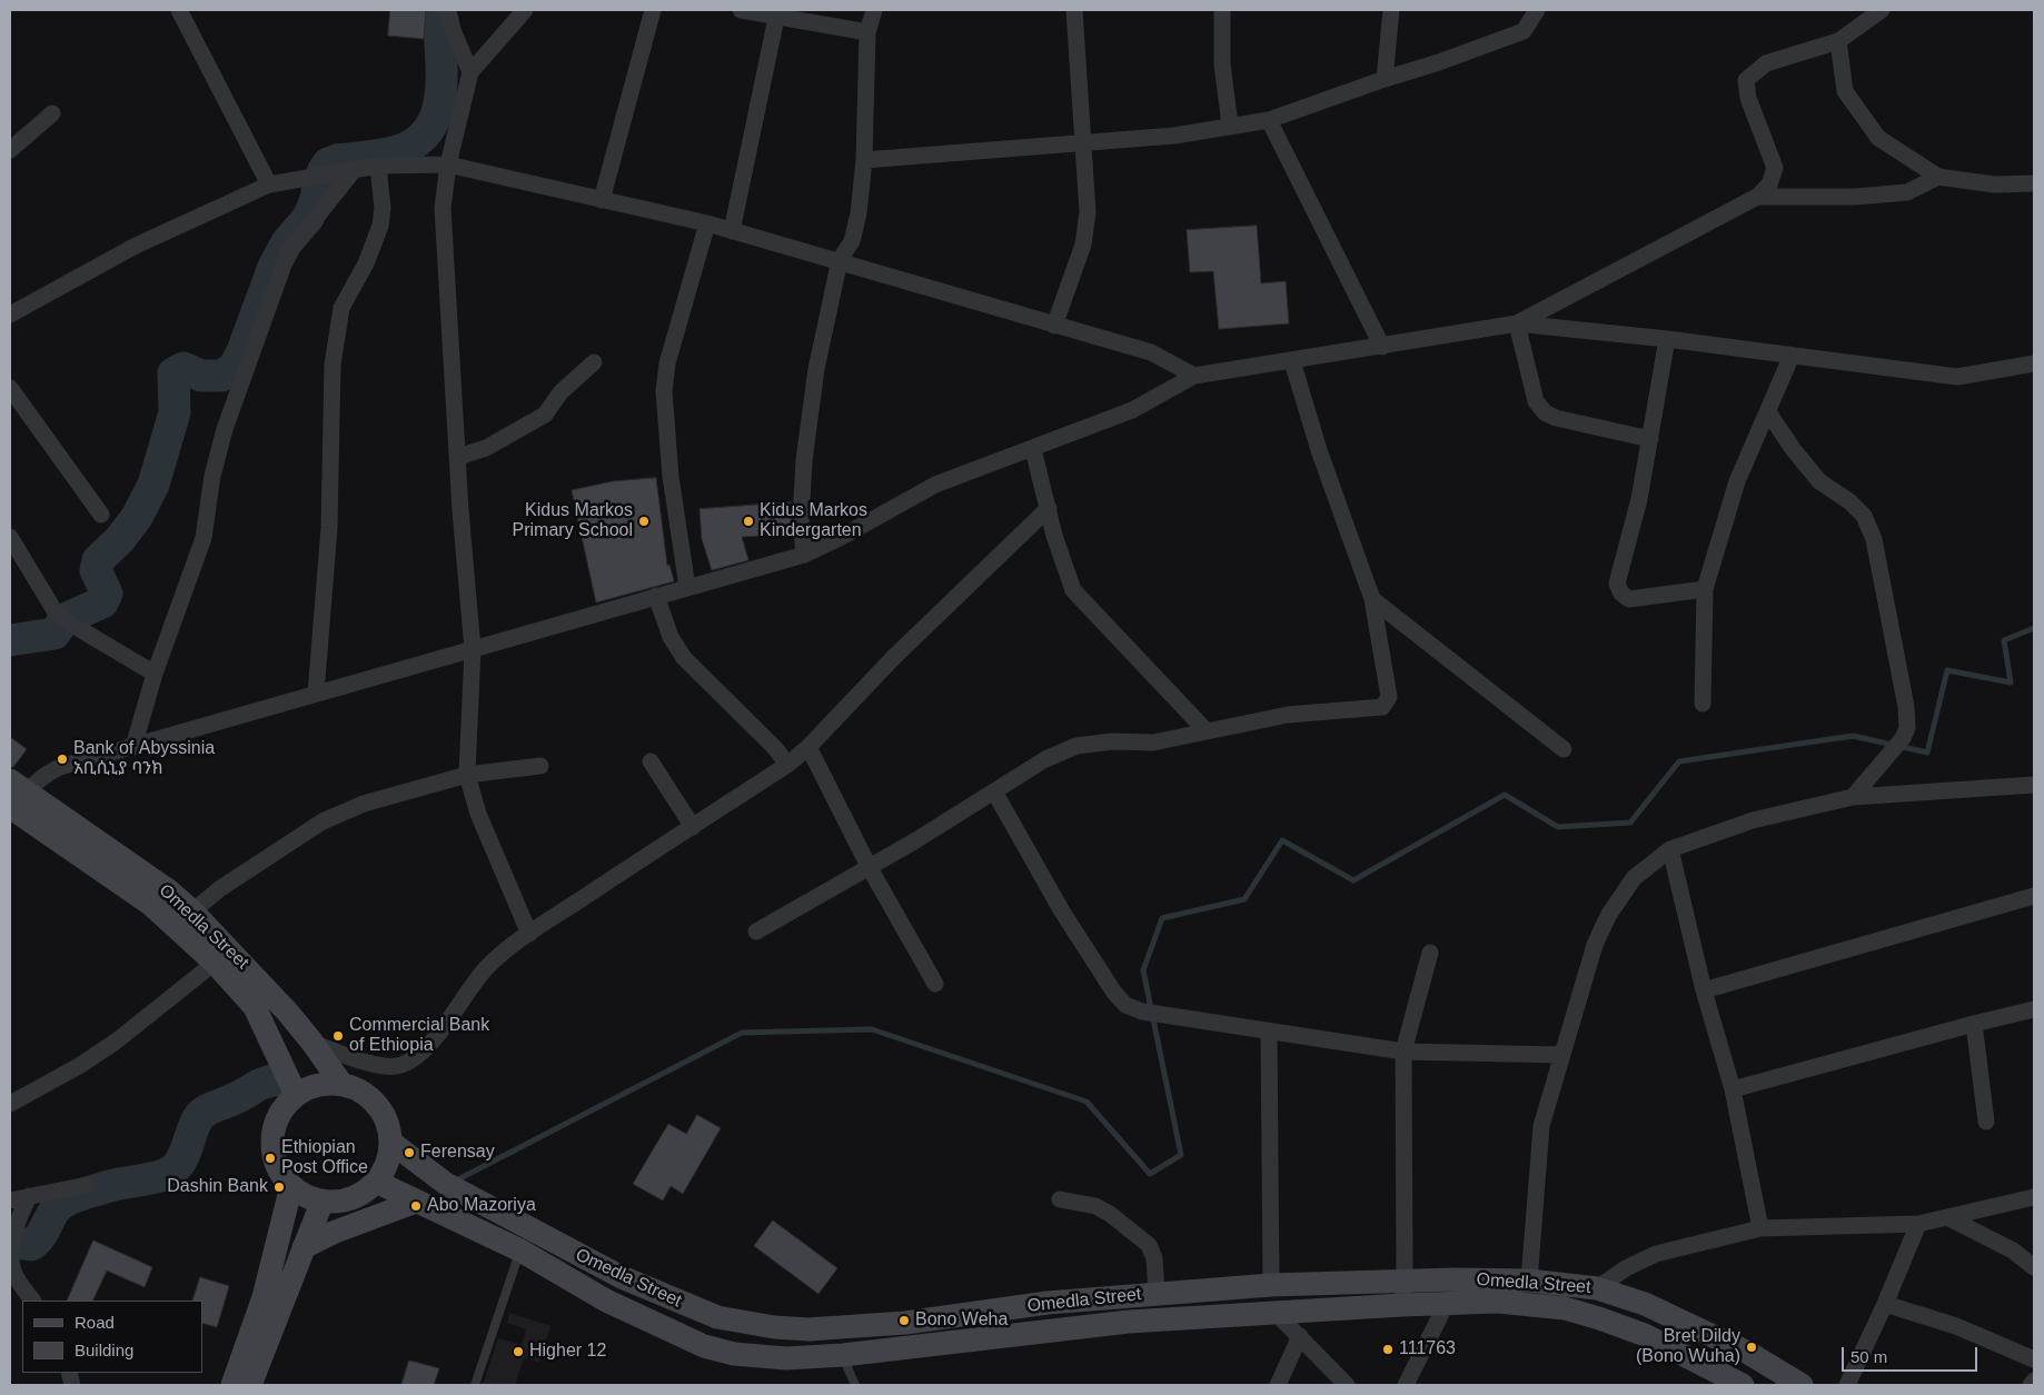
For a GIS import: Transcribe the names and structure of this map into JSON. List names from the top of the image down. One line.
{"streets":{"main road":["Omedla Street"]},"places":["Kidus Markos Primary School","Kidus Markos Kindergarten","Bank of Abyssinia አቢሲኒያ ባንክ","Commercial Bank of Ethiopia","Ferensay","Ethiopian Post Office","Dashin Bank","Abo Mazoriya","Bono Weha","Bret Dildy (Bono Wuha)","111763","Higher 12"],"legend":["Road","Building"],"scale_bar":"50 m"}
